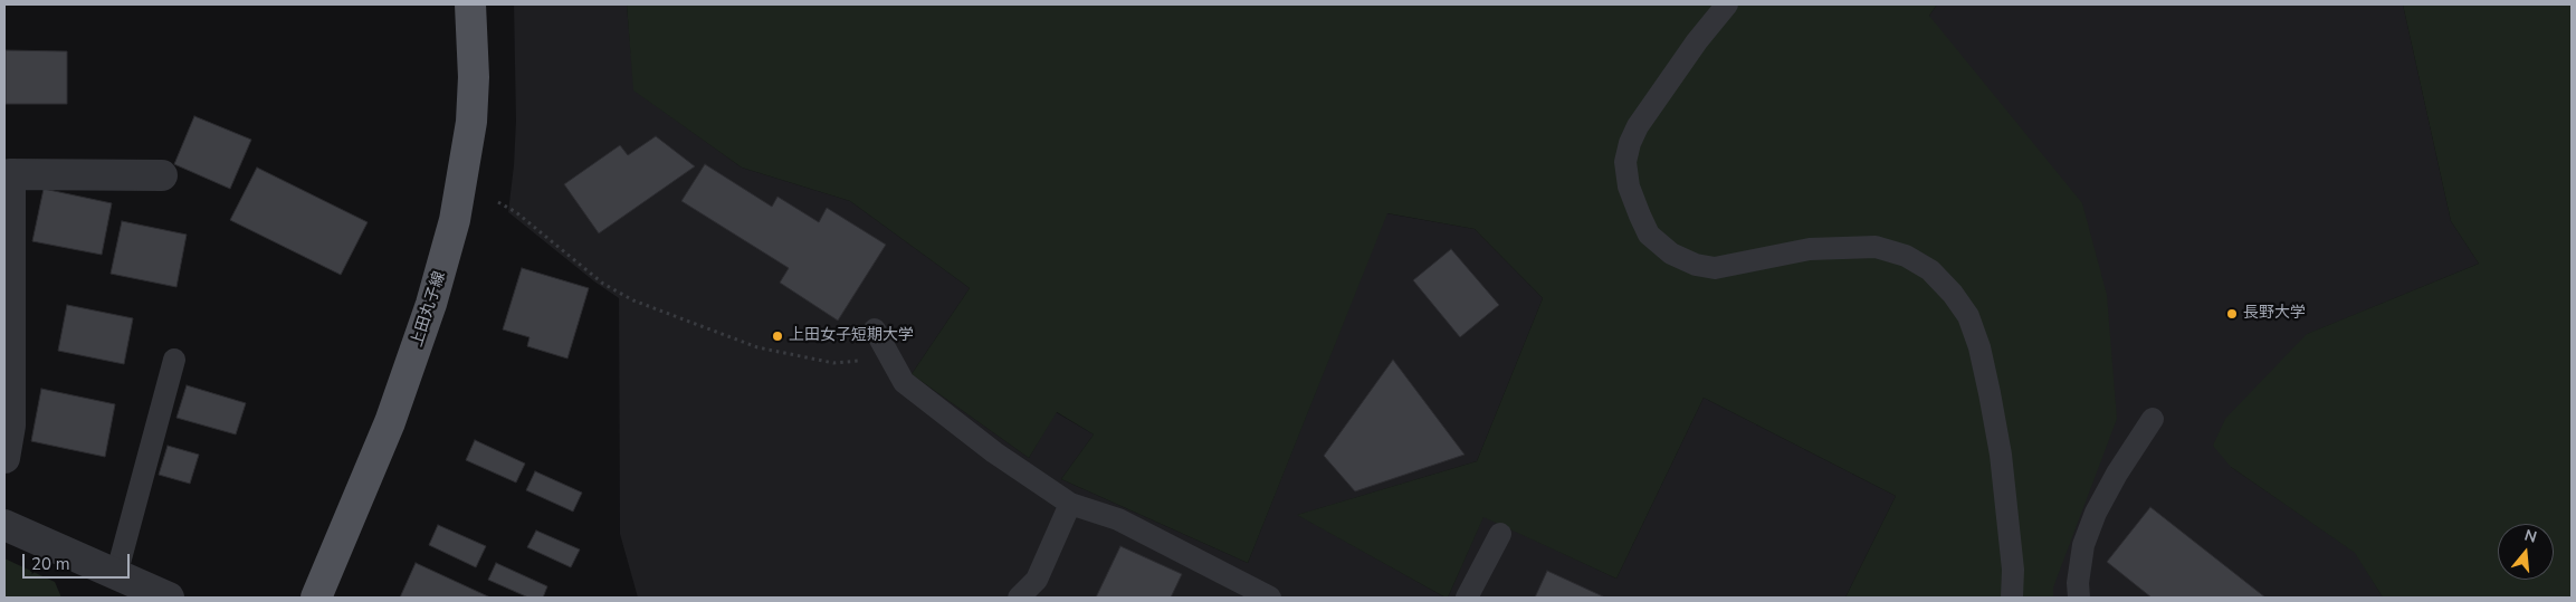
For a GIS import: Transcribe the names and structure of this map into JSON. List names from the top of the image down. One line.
{"streets":{"main road":["上田丸子線"]},"places":["長野大学","上田女子短期大学"],"scale_bar":"20 m","north":"top"}
